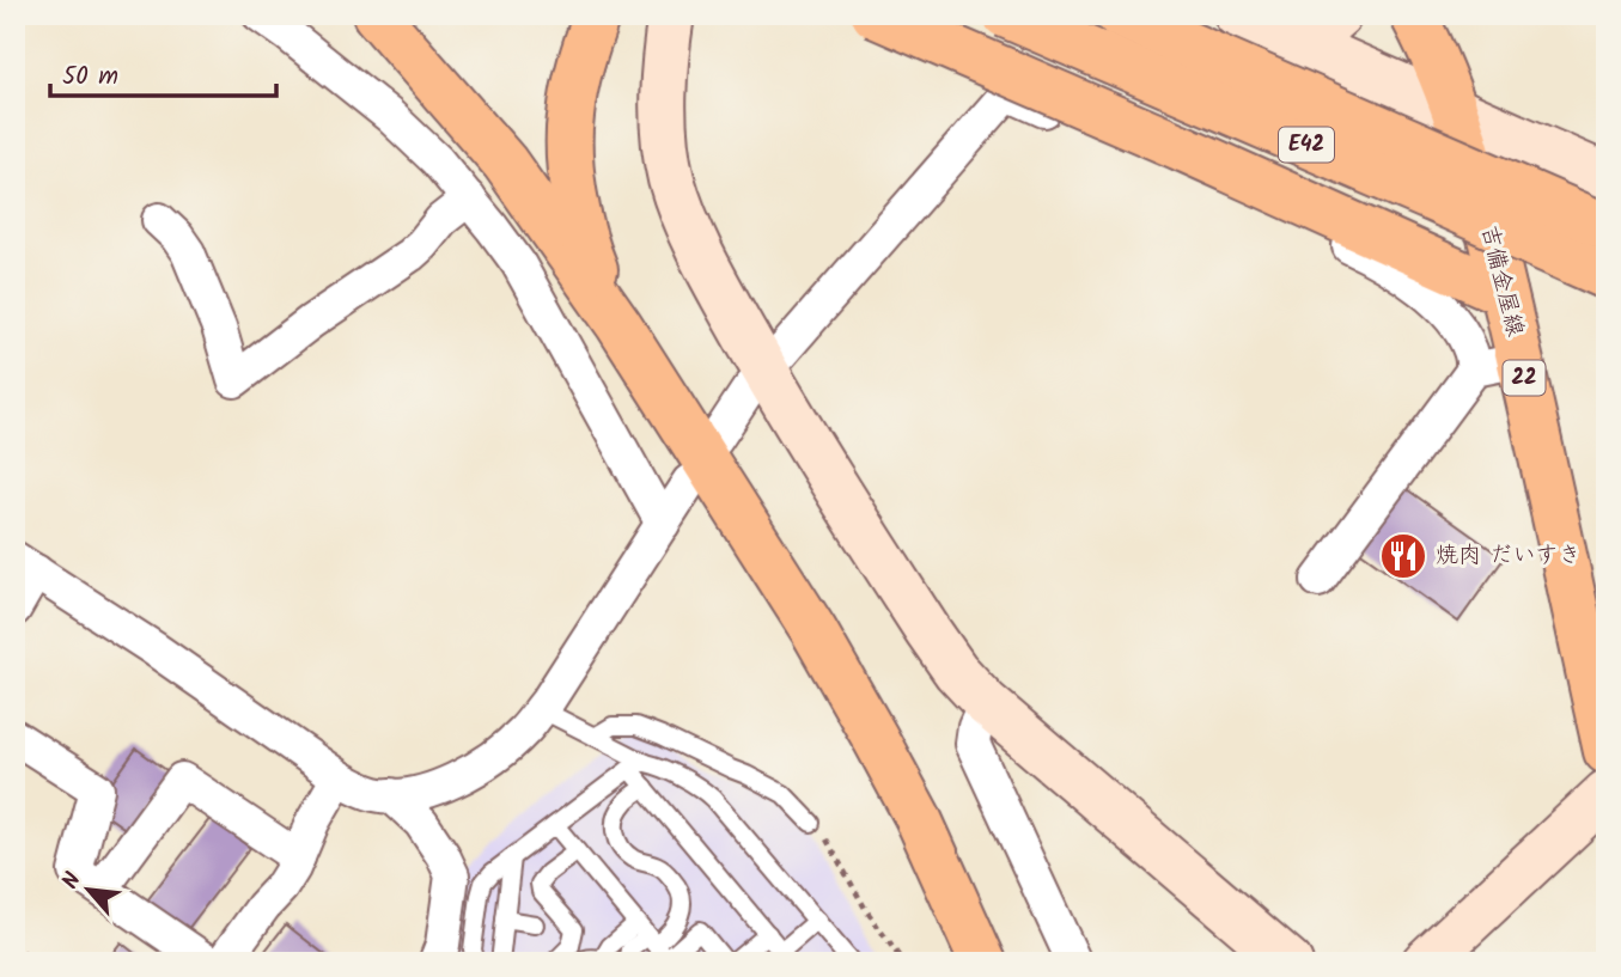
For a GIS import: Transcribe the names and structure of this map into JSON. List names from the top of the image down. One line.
{"streets":{"main road":["E42","吉備金屋線","22"]},"places":{"restaurant":["焼肉 だいすき"]},"scale_bar":"50 m","north":"top left"}
